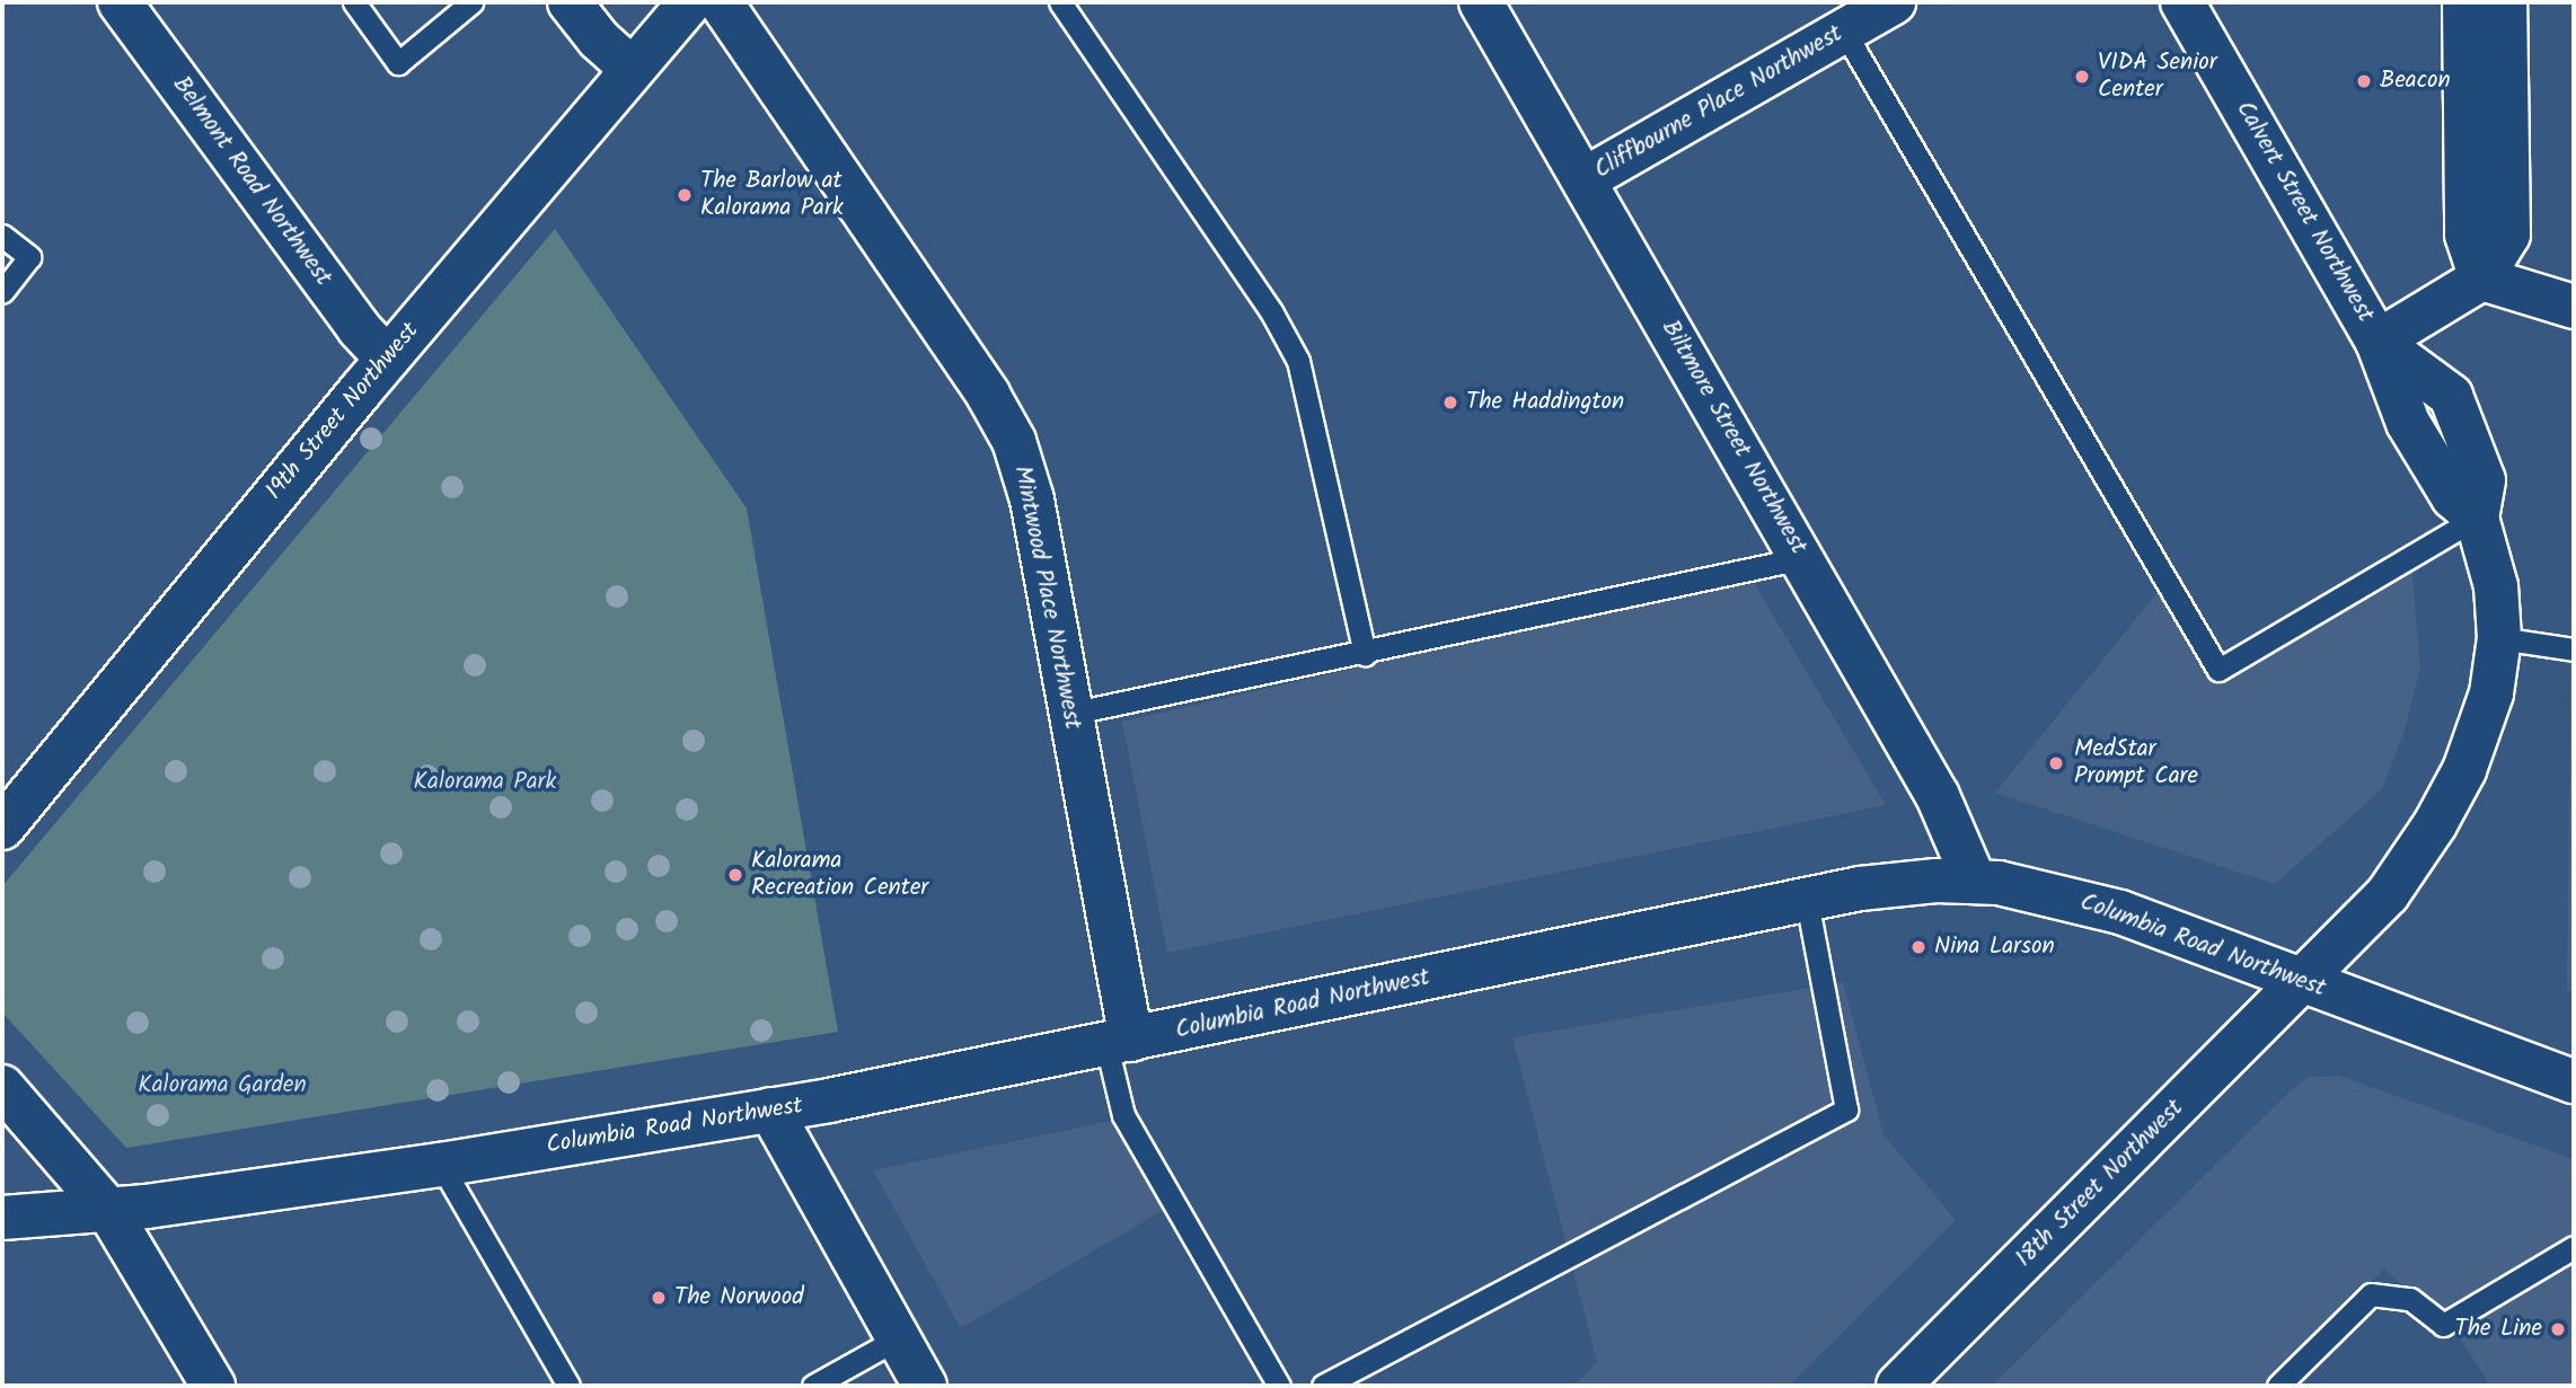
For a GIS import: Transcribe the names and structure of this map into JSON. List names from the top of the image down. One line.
{"streets":{"street":["Cliffbourne Place Northwest","Belmont Road Northwest","Calvert Street Northwest","19th Street Northwest","Biltmore Street Northwest","Mintwood Place Northwest","Columbia Road Northwest","18th Street Northwest"]},"crossings":[["Cliffbourne Place Northwest","Biltmore Street Northwest"],["Belmont Road Northwest","19th Street Northwest"],["Calvert Street Northwest","18th Street Northwest"],["Biltmore Street Northwest","Columbia Road Northwest"],["Mintwood Place Northwest","Columbia Road Northwest"],["Columbia Road Northwest","18th Street Northwest"]],"parks":["Kalorama Park","Kalorama Garden"],"places":["VIDA Senior Center","Beacon","The Barlow at Kalorama Park","The Haddington","MedStar Prompt Care","Kalorama Recreation Center","Nina Larson","The Norwood","The Line"]}
